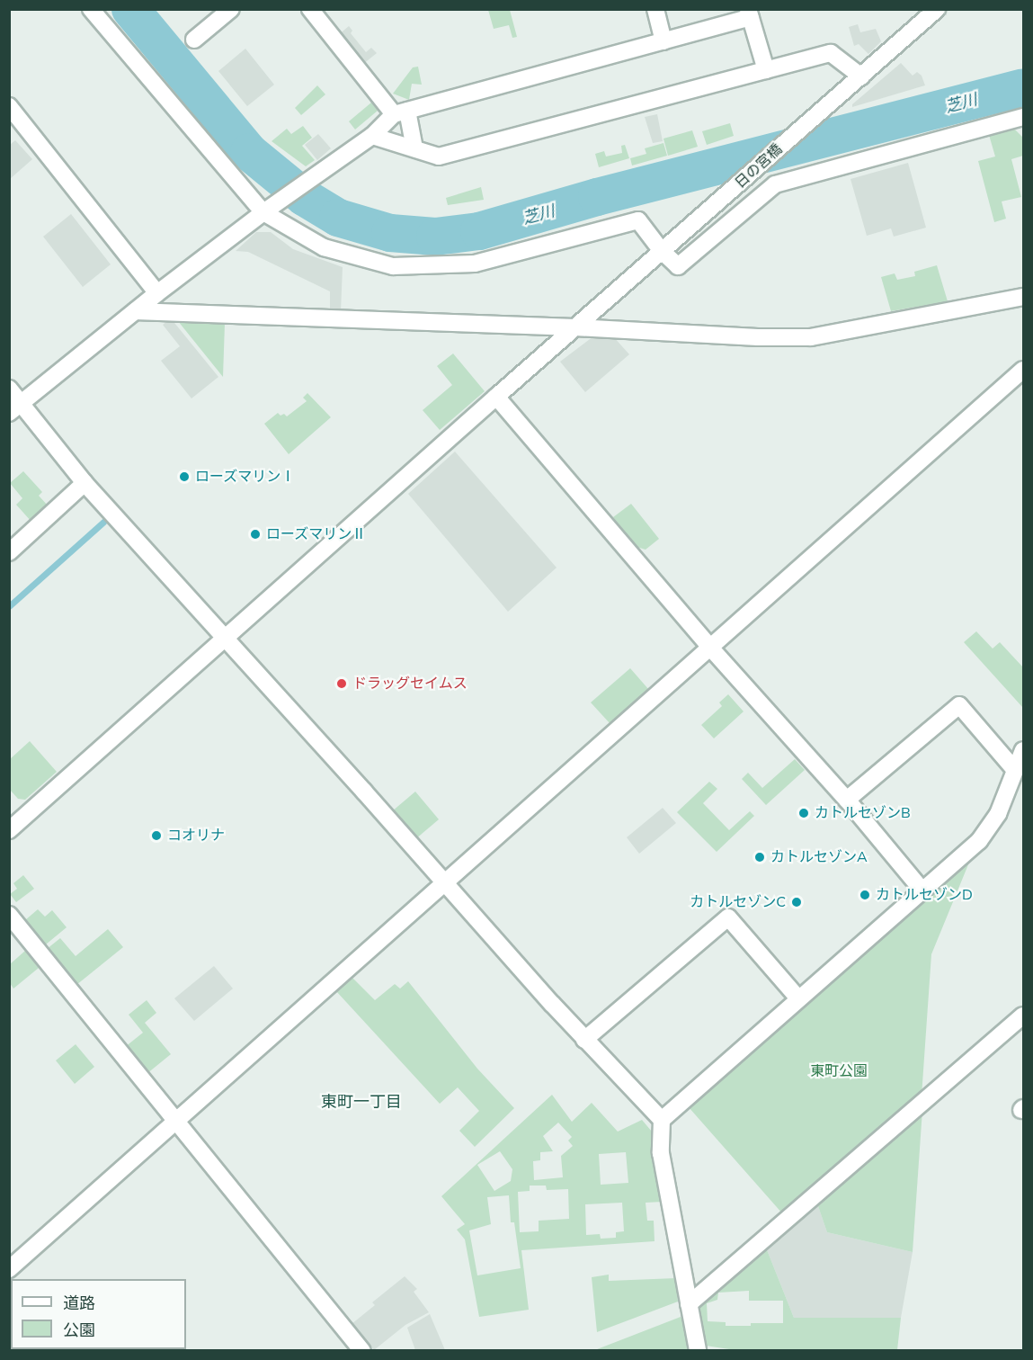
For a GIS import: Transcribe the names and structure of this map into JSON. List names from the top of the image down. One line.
{"streets":{"street":["日の宮橋"]},"districts":["東町一丁目"],"water":["芝川"],"parks":["東町公園"],"places":["ローズマリンⅠ","ローズマリンⅡ","ドラッグセイムス","カトルセゾンB","コオリナ","カトルセゾンA","カトルセゾンD","カトルセゾンC"],"legend":["道路","公園"]}
